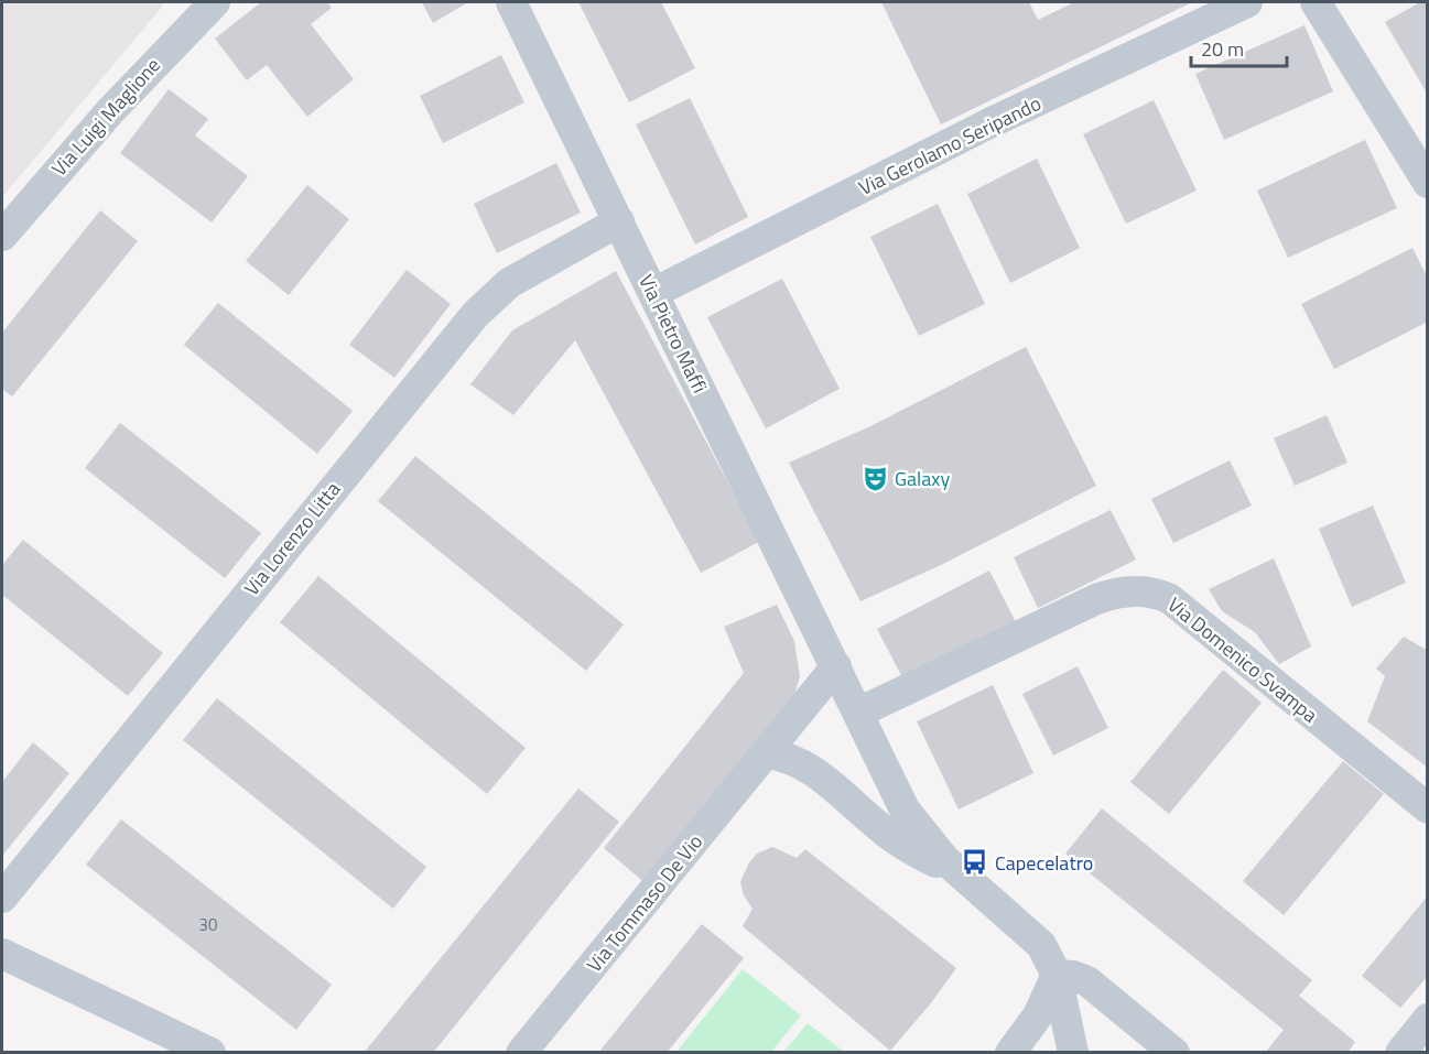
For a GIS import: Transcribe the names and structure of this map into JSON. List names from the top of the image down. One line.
{"streets":{"street":["Via Luigi Maglione","Via Gerolamo Seripando","Via Pietro Maffi","Via Lorenzo Litta","Via Domenico Svampa","Via Tommaso De Vio"]},"crossings":[["Via Gerolamo Seripando","Via Pietro Maffi"],["Via Pietro Maffi","Via Lorenzo Litta"],["Via Pietro Maffi","Via Domenico Svampa"],["Via Pietro Maffi","Via Tommaso De Vio"]],"places":{"theatre":["Galaxy"],"bus stop":["Capecelatro"]},"house_numbers":["30"],"scale_bar":"20 m"}
